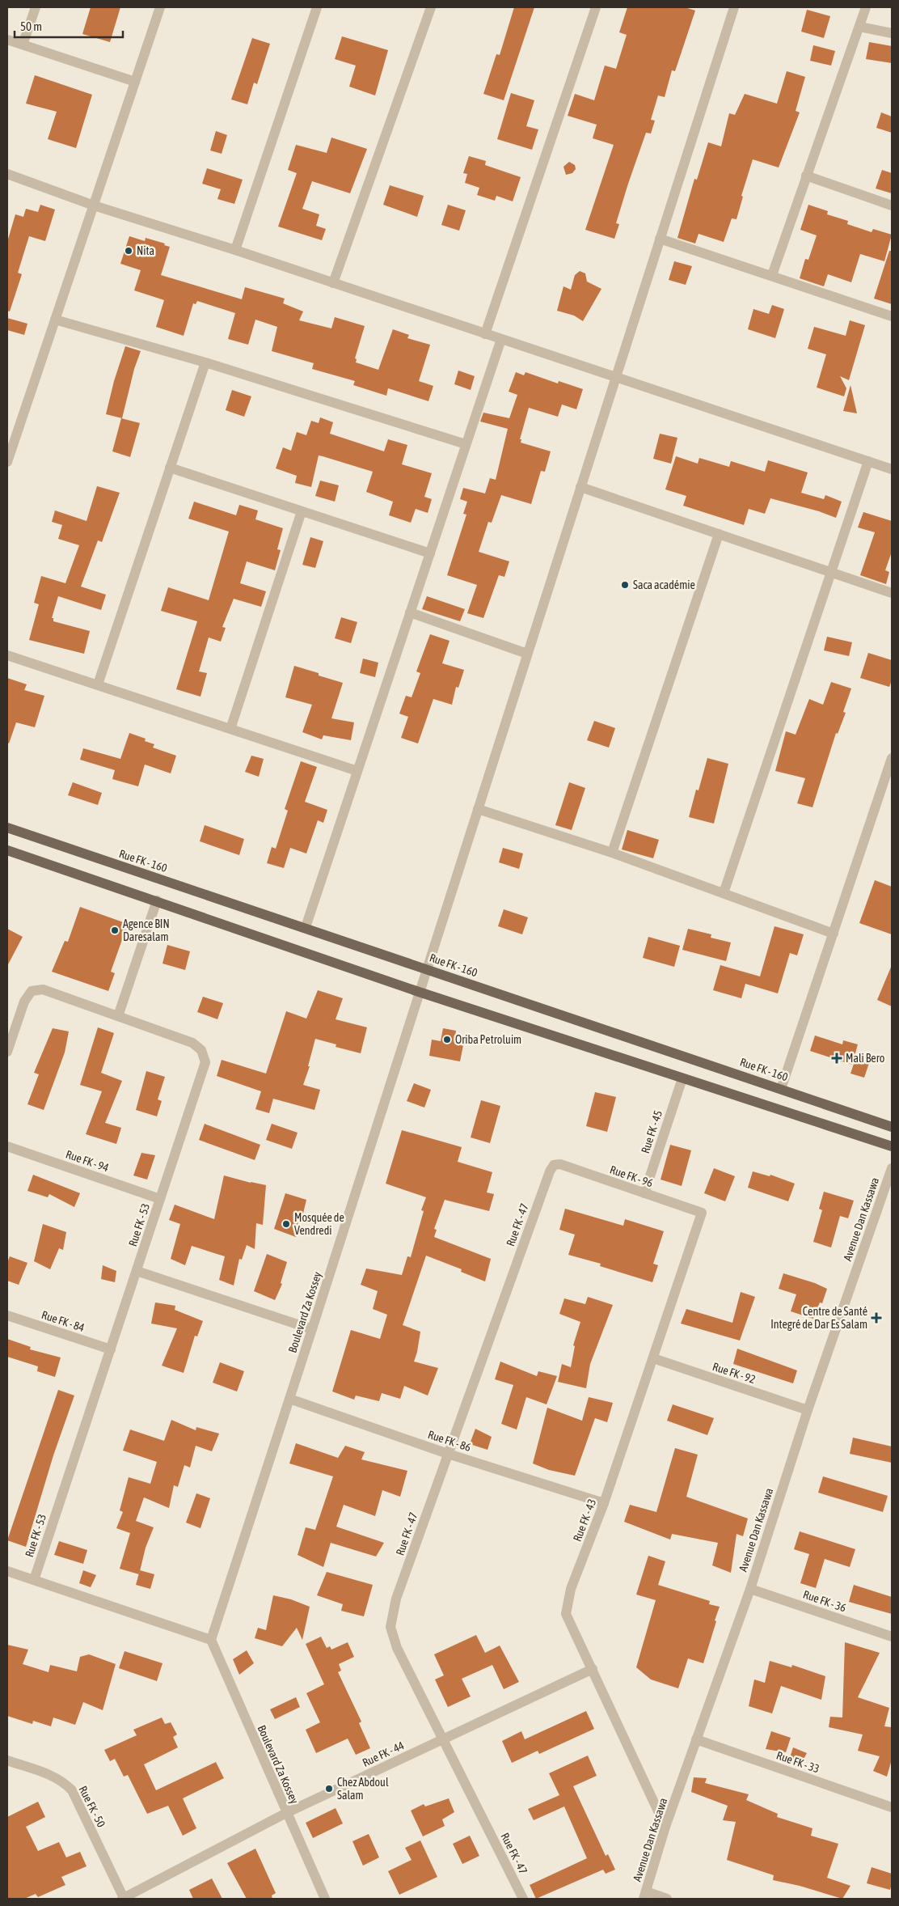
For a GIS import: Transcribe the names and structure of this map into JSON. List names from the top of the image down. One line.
{"streets":{"main road":["Rue FK - 160"],"street":["Rue FK - 45","Rue FK - 94","Rue FK - 96","Avenue Dan Kassawa","Rue FK - 53","Rue FK - 47","Boulevard Za Kossey","Rue FK - 84","Rue FK - 92","Rue FK - 86","Rue FK - 43","Rue FK - 36","Rue FK - 44","Rue FK - 33","Rue FK - 50"]},"crossings":[["Rue FK - 160","Boulevard Za Kossey"],["Rue FK - 45","Rue FK - 96"],["Rue FK - 94","Rue FK - 53"],["Rue FK - 96","Rue FK - 47"],["Rue FK - 96","Rue FK - 43"],["Avenue Dan Kassawa","Rue FK - 92"],["Avenue Dan Kassawa","Rue FK - 43"],["Avenue Dan Kassawa","Rue FK - 36"],["Avenue Dan Kassawa","Rue FK - 33"],["Rue FK - 53","Rue FK - 84"],["Rue FK - 47","Rue FK - 86"],["Rue FK - 47","Rue FK - 44"],["Boulevard Za Kossey","Rue FK - 86"],["Boulevard Za Kossey","Rue FK - 44"],["Rue FK - 92","Rue FK - 43"],["Rue FK - 86","Rue FK - 43"],["Rue FK - 43","Rue FK - 44"],["Rue FK - 44","Rue FK - 50"]],"places":{"other":["Nita","Saca académie","Agence BIN Daresalam","Oriba Petroluim","Mosquée de Vendredi","Chez Abdoul Salam"],"health":["Mali Bero","Centre de Santé Integré de Dar Es Salam"]},"scale_bar":"50 m"}
